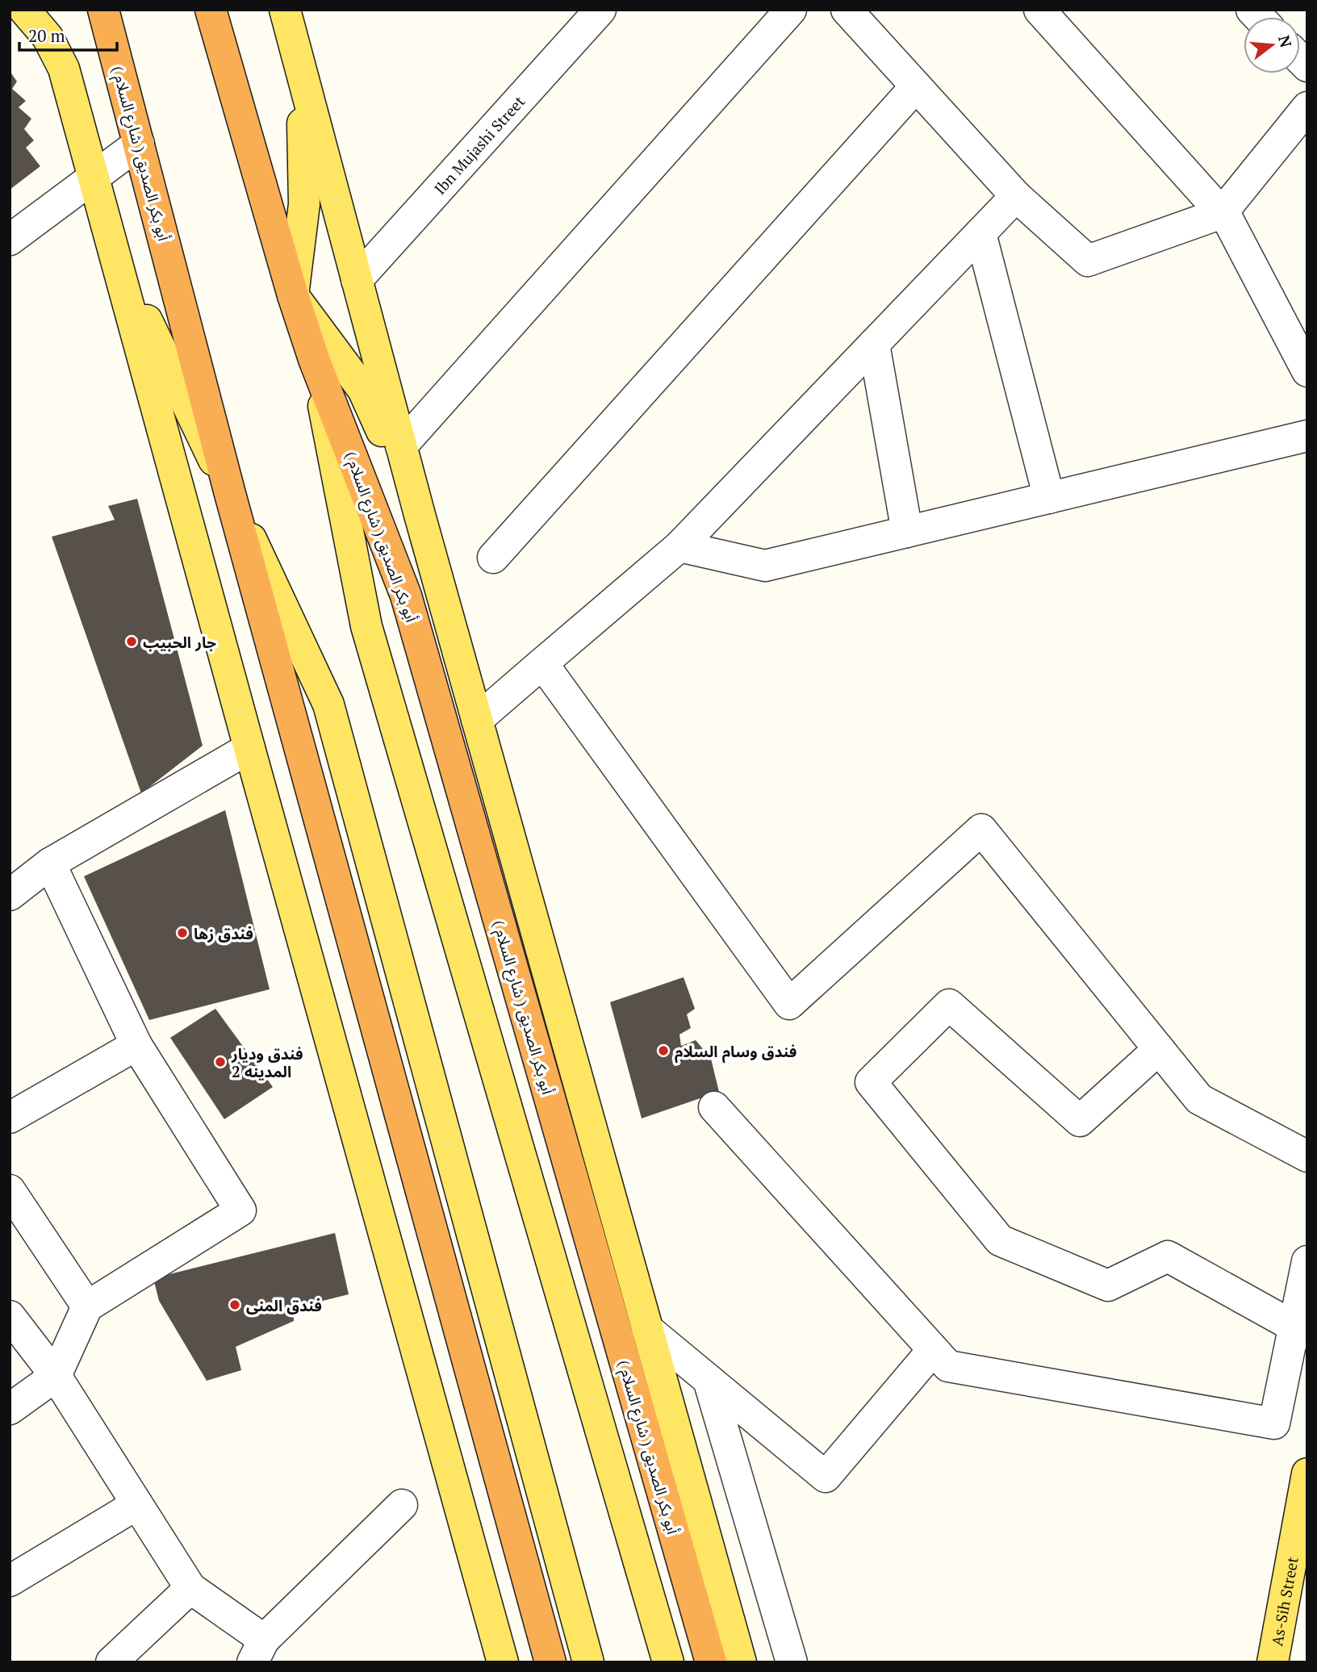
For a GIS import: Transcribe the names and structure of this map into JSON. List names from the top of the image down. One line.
{"streets":{"highway":["( شارع السلام ) أبو بكر الصديق"],"main road":["As-Sih Street"],"street":["Ibn Mujashi Street"]},"places":["جار الحبيب","فندق زها","فندق وسام السلام","فندق وديار المدينه 2","فندق المنى"],"scale_bar":"20 m","north":"right"}
